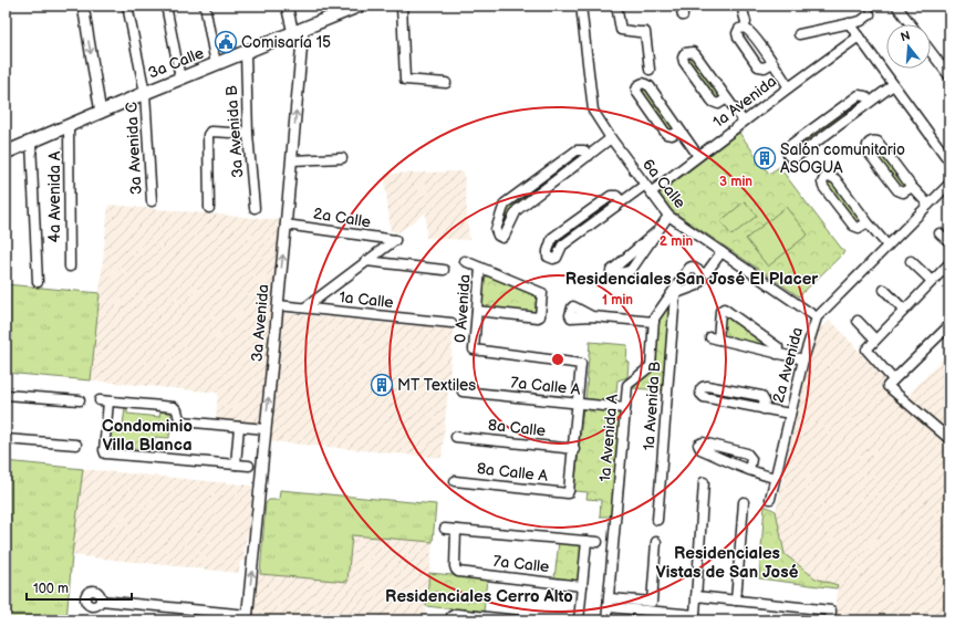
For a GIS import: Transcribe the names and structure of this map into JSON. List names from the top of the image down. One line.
{"streets":{"main road":["3a Calle"],"street":["1a Avenida","3a Avenida B","3a Avenida C","6a Calle","4a Avenida A","2a Calle","1a Calle","0 Avenida","3a Avenida","2a Avenida","7a Calle A","1a Avenida B","8a Calle","1a Avenida A","8a Calle A","7a Calle"]},"crossings":[["3a Calle","3a Avenida B"],["3a Calle","3a Avenida C"],["3a Calle","4a Avenida A"],["3a Calle","3a Avenida"],["1a Avenida","6a Calle"],["6a Calle","2a Avenida"],["2a Calle","3a Avenida"],["1a Calle","3a Avenida"],["0 Avenida","7a Calle A"],["7a Calle A","1a Avenida A"],["1a Avenida B","1a Avenida A"],["8a Calle","8a Calle A"]],"one_way":["3a Avenida"],"districts":["Residenciales San José El Placer","Condominio Villa Blanca","Residenciales Vistas de San José","Residenciales Cerro Alto"],"places":{"public building":["Comisaría 15"],"building":["Salón comunitario ASOGUA","MT Textiles"]},"scale_bar":"100 m","north":"top","rings":["3 min","2 min","1 min"]}
